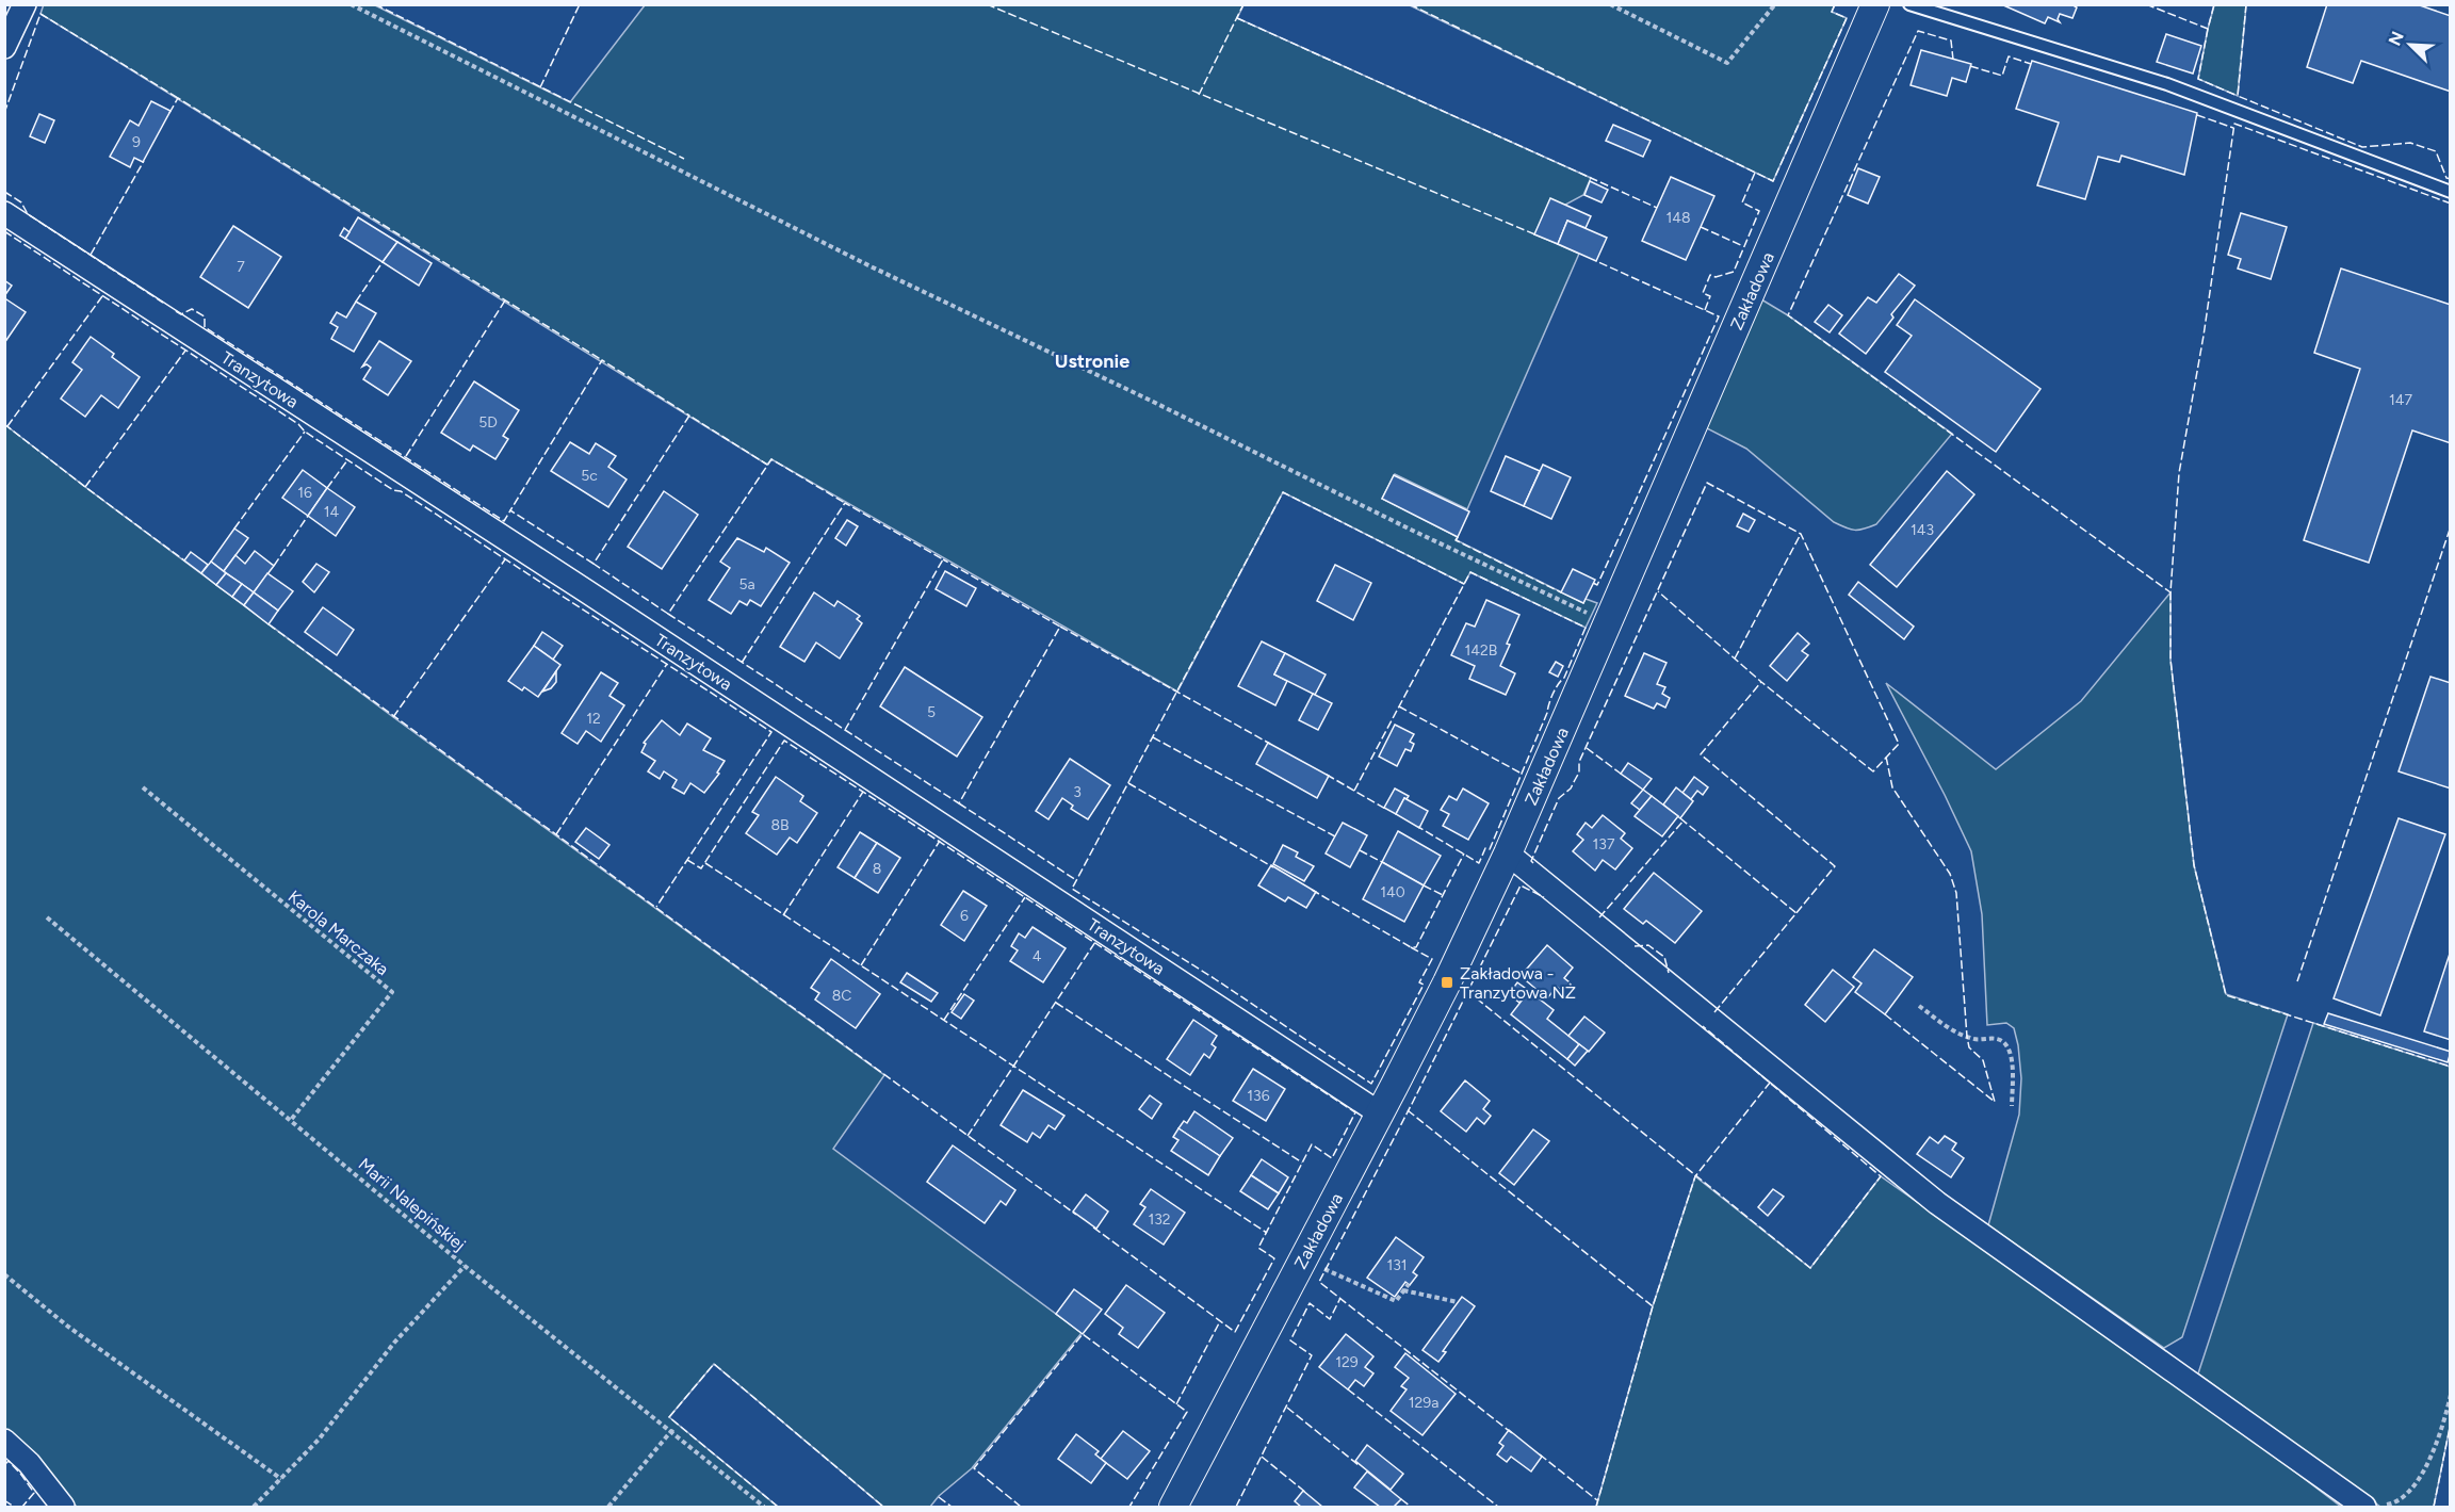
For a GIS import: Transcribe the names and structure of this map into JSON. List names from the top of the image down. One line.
{"streets":{"street":["Zakładowa","Tranzytowa"],"path":["Karola Marczaka","Marii Nalepińskiej"]},"crossings":[["Zakładowa","Tranzytowa"],["Karola Marczaka","Marii Nalepińskiej"]],"districts":["Ustronie"],"places":{"transit":["Zakładowa - Tranzytowa NŻ"]},"house_numbers":["9","148","7","147","5D","5c","16","14","143","5a","142B","5","12","3","8B","137","8","140","6","4","8C","136","132","131","129","129a"],"north":"top left"}
